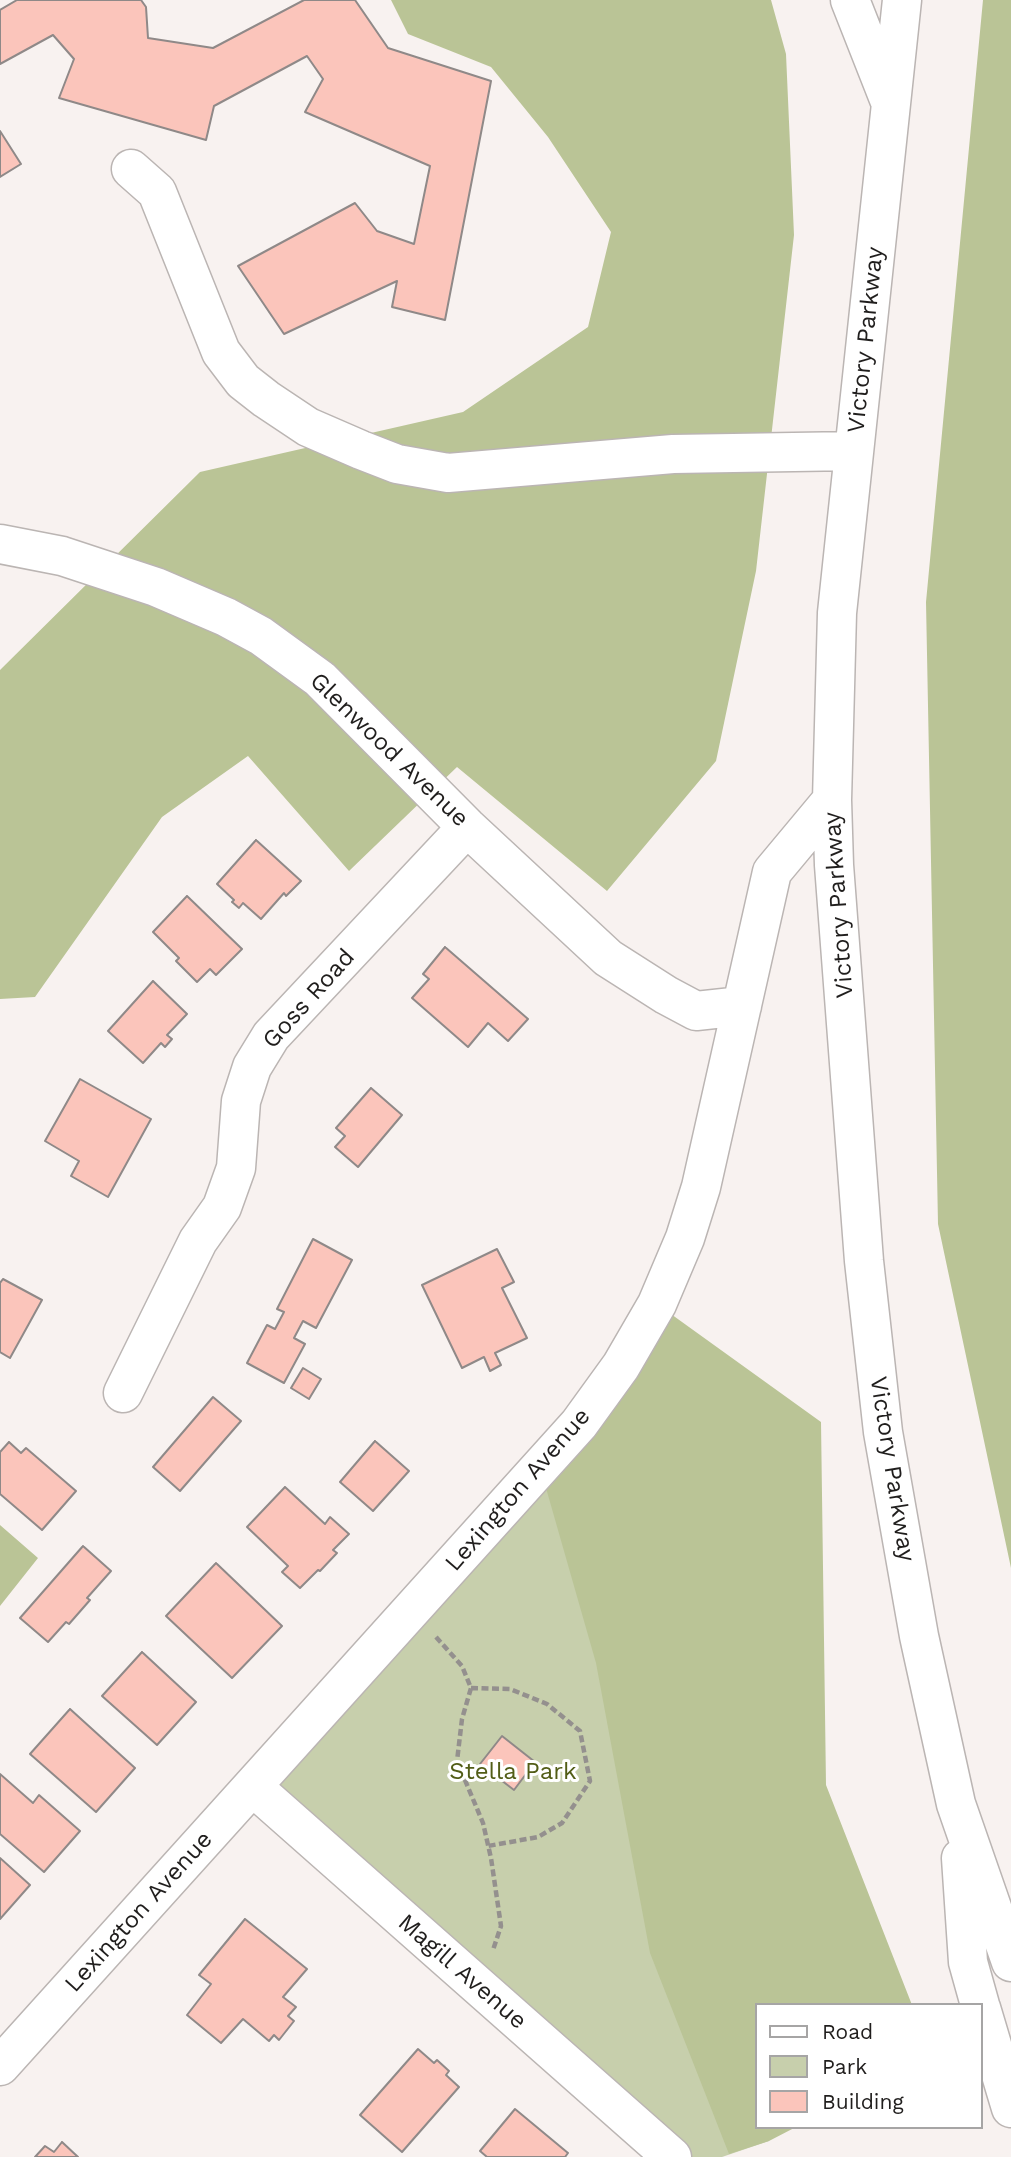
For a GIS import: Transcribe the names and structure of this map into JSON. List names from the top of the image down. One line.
{"streets":{"street":["Victory Parkway","Glenwood Avenue","Goss Road","Lexington Avenue","Magill Avenue"]},"crossings":[["Victory Parkway","Lexington Avenue"],["Glenwood Avenue","Goss Road"],["Glenwood Avenue","Lexington Avenue"],["Lexington Avenue","Magill Avenue"]],"parks":["Stella Park"],"legend":["Road","Park","Building"]}
